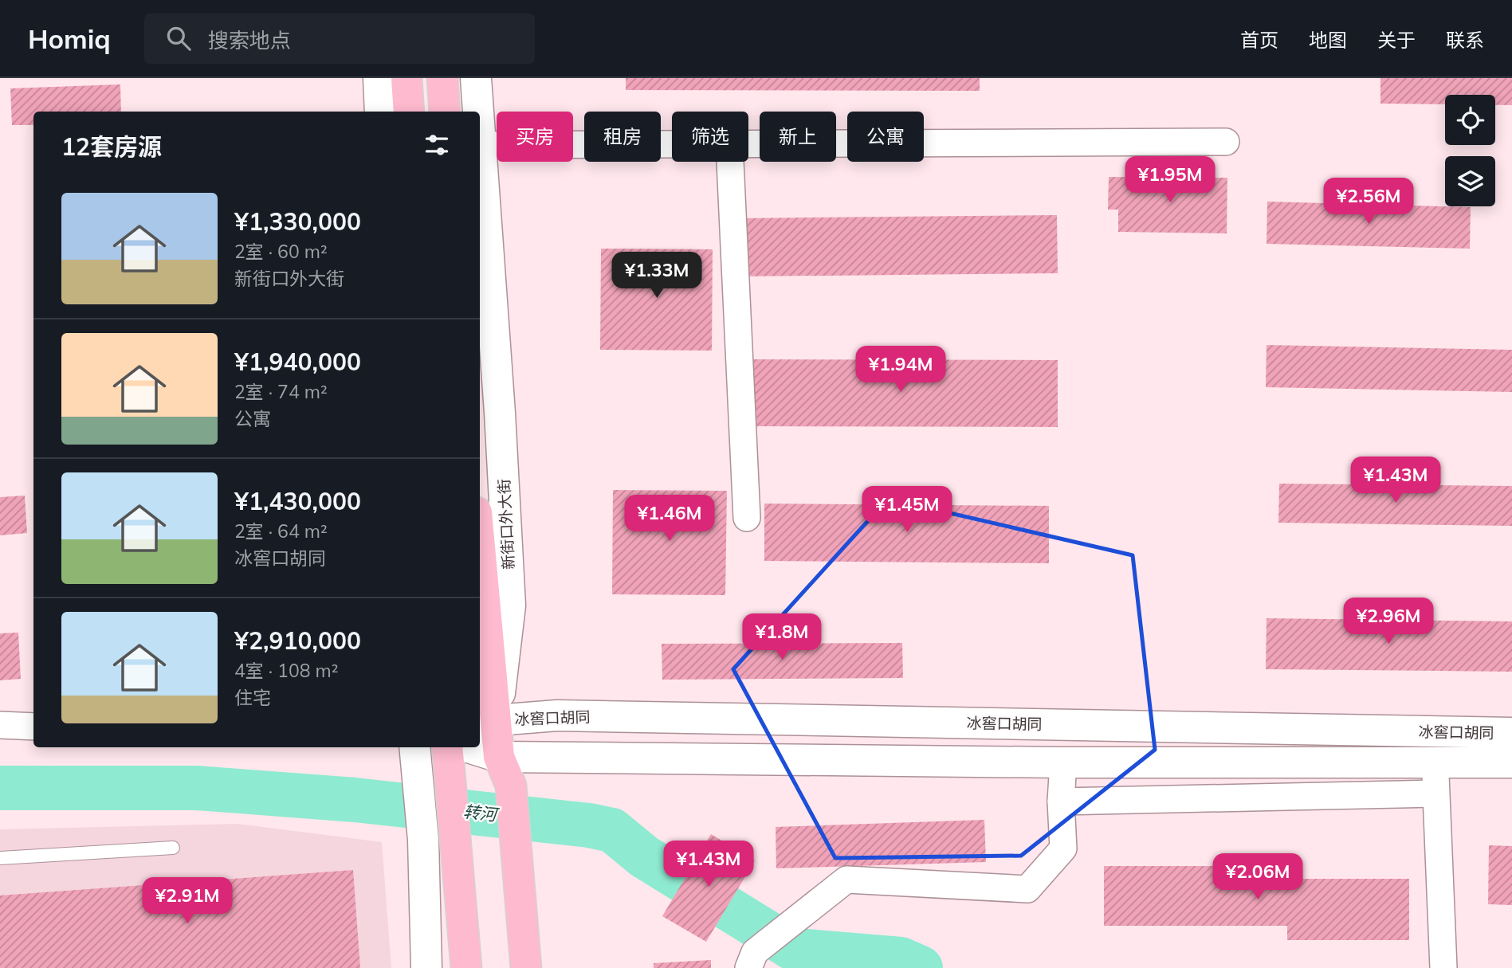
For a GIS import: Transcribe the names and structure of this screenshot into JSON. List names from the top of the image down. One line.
{"streets":{"main road":["新街口外大街"],"street":["冰窖口胡同"]},"crossings":[["新街口外大街","冰窖口胡同"]],"water":["转河"],"page":{"header":"Homiq","search":"搜索地点","nav":["首页","地图","关于","联系"],"chip":["买房","租房","筛选","新上","公寓"],"heading":"12套房源","price":["¥1.95M","¥2.56M","¥1.33M","¥1.94M","¥1.43M","¥1.45M","¥1.46M","¥2.96M","¥1.8M","¥1.43M","¥2.06M","¥2.91M"],"list":[{"name":"¥1,330,000","note":"2室 · 60 m² · 新街口外大街"},{"name":"¥1,940,000","note":"2室 · 74 m² · 公寓"},{"name":"¥1,430,000","note":"2室 · 64 m² · 冰窖口胡同"},{"name":"¥2,910,000","note":"4室 · 108 m² · 住宅"}]}}
